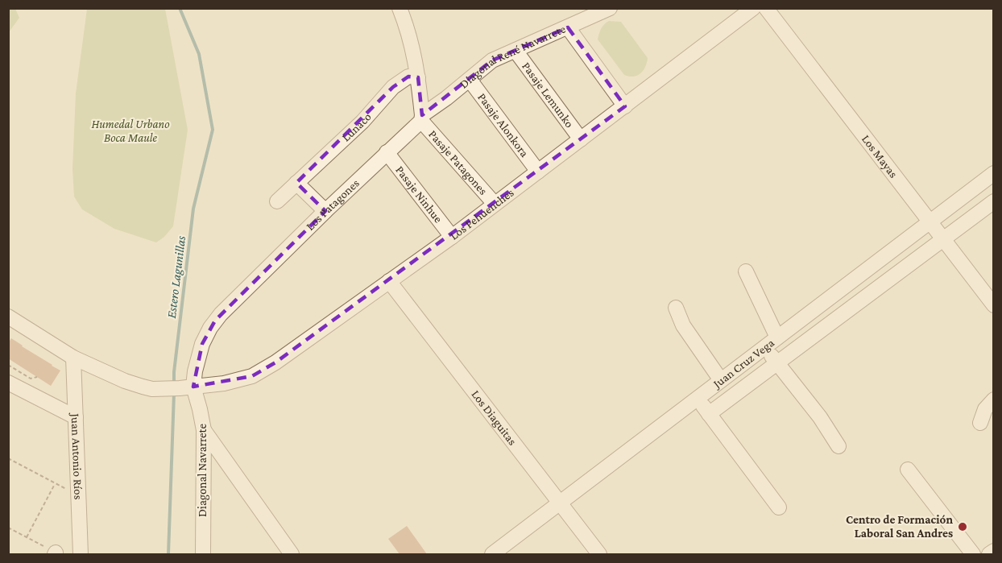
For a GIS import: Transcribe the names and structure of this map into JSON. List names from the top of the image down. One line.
{"streets":{"street":["Diagonal René Navarrete","Pasaje Lemunko","Pasaje Alonkora","Lunaco","Los Mayas","Pasaje Patagones","Pasaje Ninhue","Los Patagones","Los Pehuenches","Juan Cruz Vega","Los Diaguitas","Juan Antonio Ríos","Diagonal Navarrete"]},"crossings":[["Diagonal René Navarrete","Pasaje Lemunko"],["Diagonal René Navarrete","Pasaje Alonkora"],["Diagonal René Navarrete","Pasaje Patagones"],["Diagonal René Navarrete","Los Patagones"],["Pasaje Lemunko","Los Pehuenches"],["Pasaje Alonkora","Los Pehuenches"],["Los Mayas","Juan Cruz Vega"],["Pasaje Patagones","Los Patagones"],["Pasaje Patagones","Los Pehuenches"],["Pasaje Ninhue","Los Patagones"],["Pasaje Ninhue","Los Pehuenches"],["Los Patagones","Los Pehuenches"],["Los Patagones","Diagonal Navarrete"],["Los Pehuenches","Los Diaguitas"],["Los Pehuenches","Diagonal Navarrete"],["Juan Cruz Vega","Los Diaguitas"]],"water":["Estero Lagunillas"],"parks":["Humedal Urbano Boca Maule"],"places":["Centro de Formación Laboral San Andres"]}
